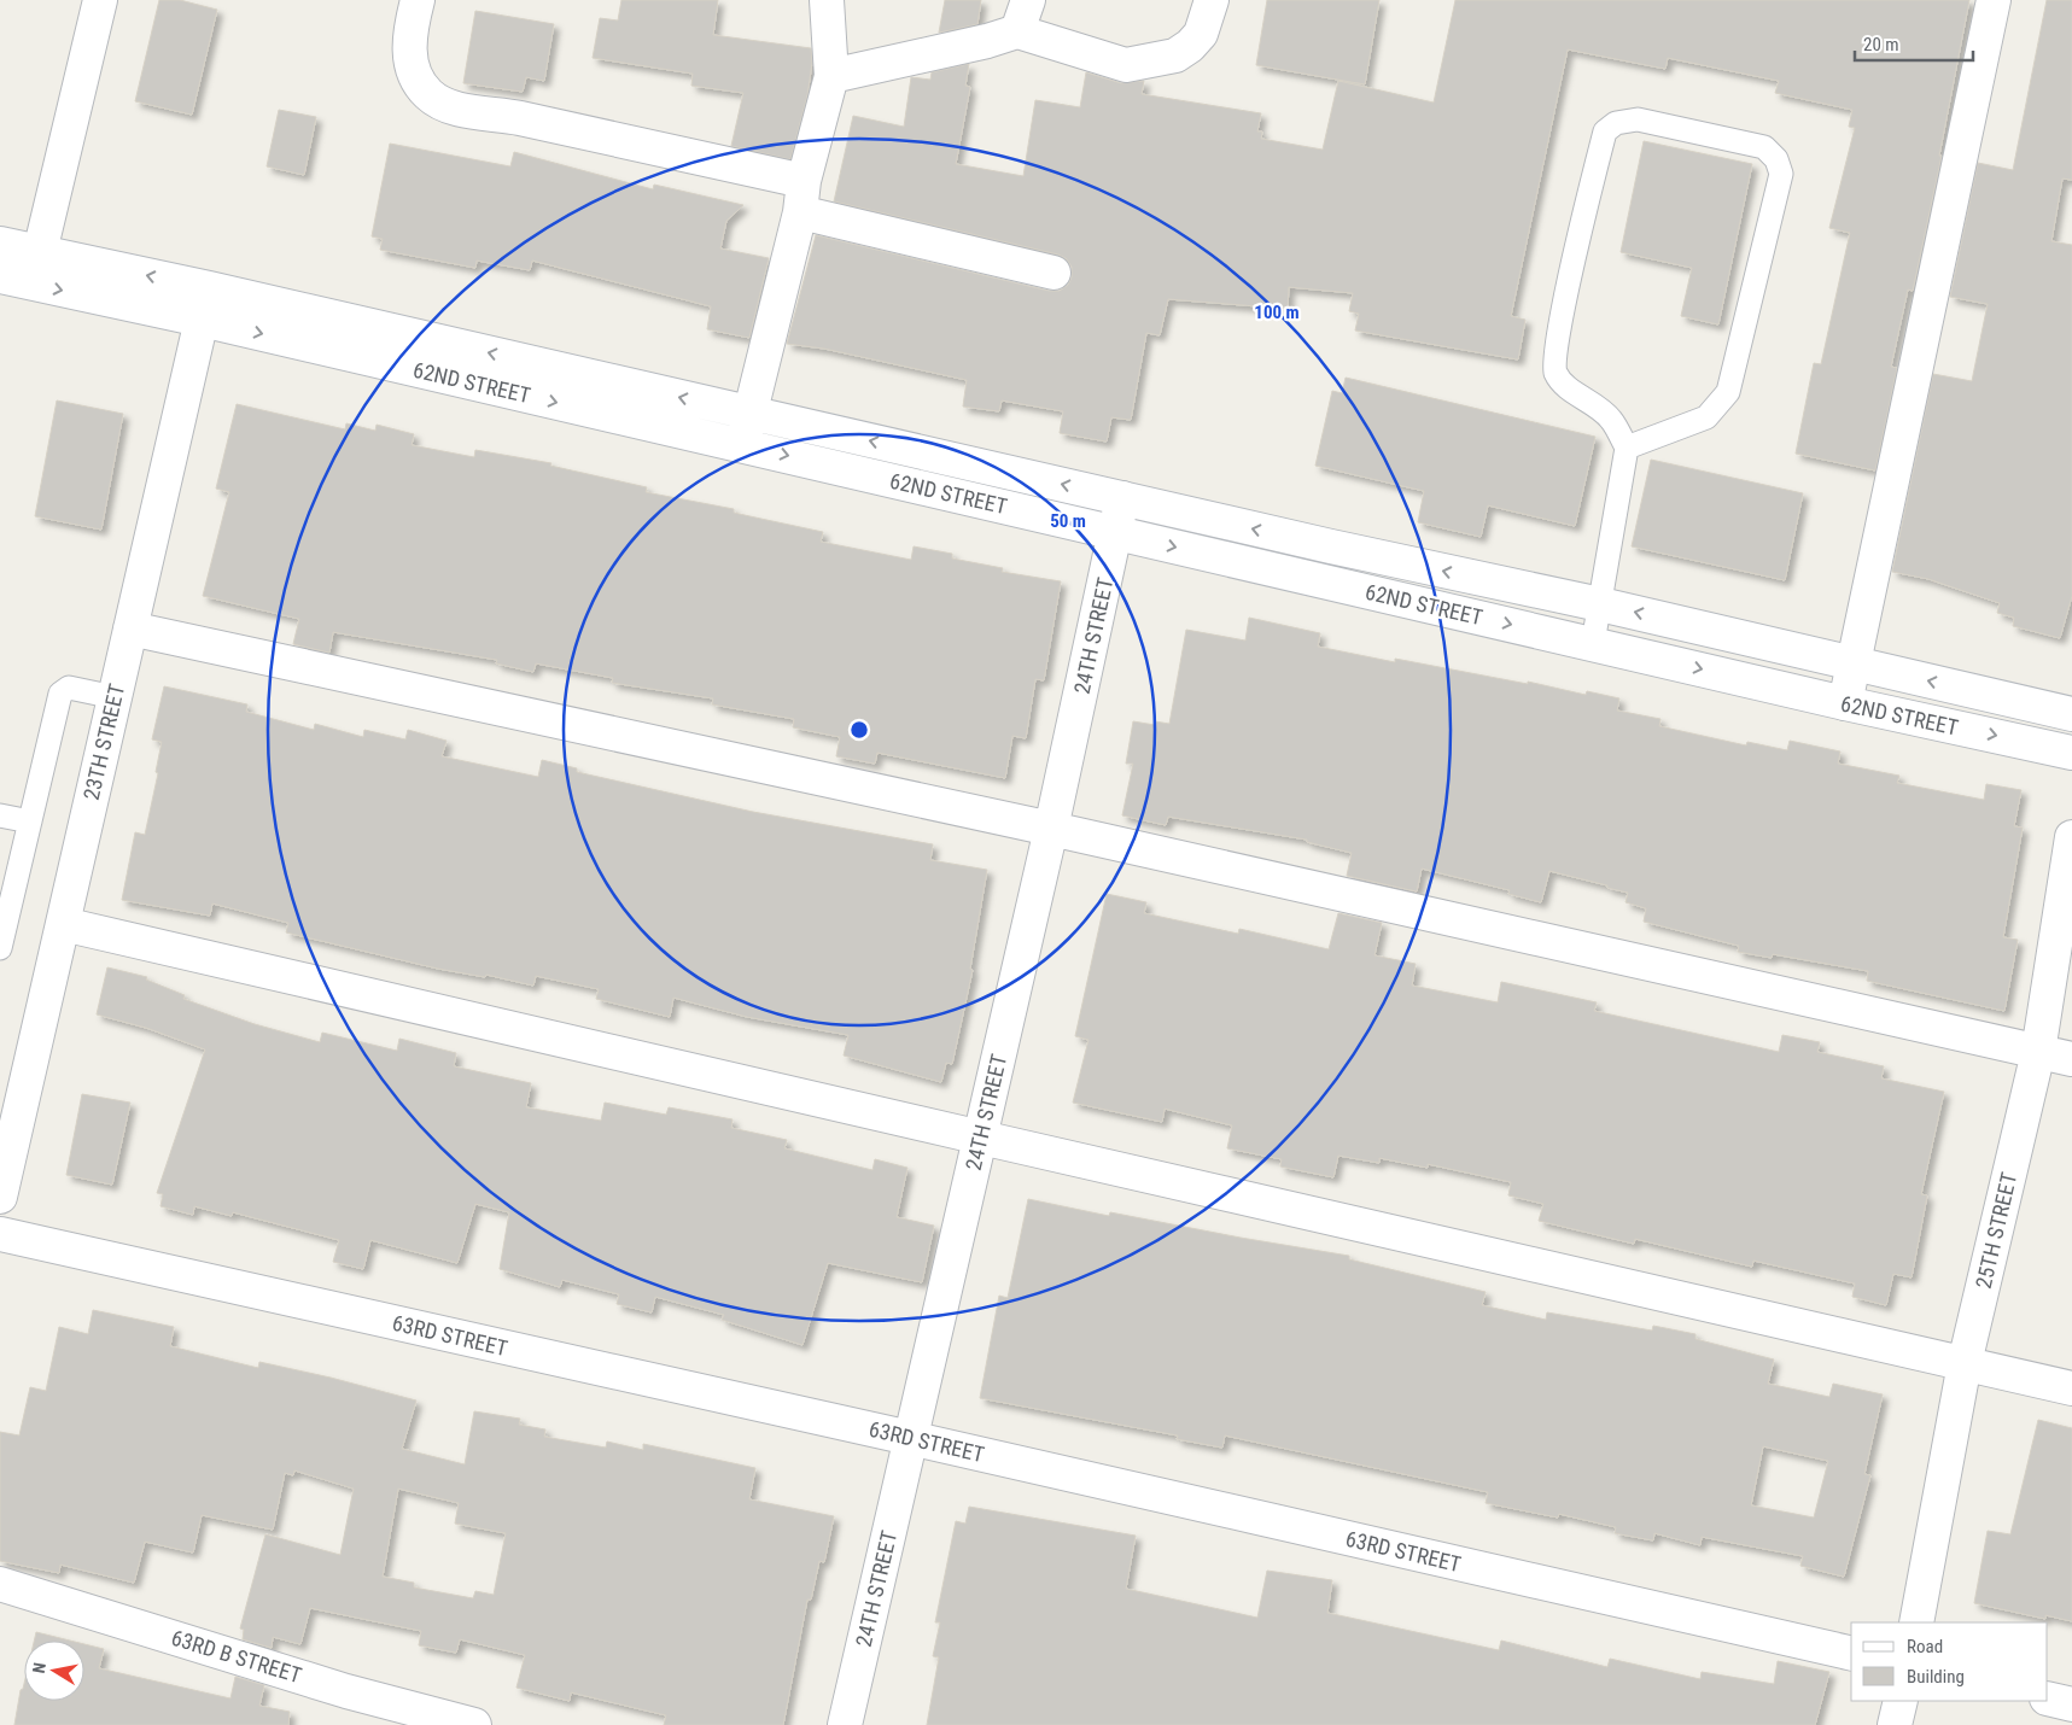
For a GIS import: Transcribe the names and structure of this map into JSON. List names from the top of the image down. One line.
{"streets":{"street":["62ND STREET","24TH STREET","23TH STREET","25TH STREET","63RD STREET","63RD B STREET"]},"crossings":[["62ND STREET","24TH STREET"],["62ND STREET","23TH STREET"],["24TH STREET","63RD STREET"]],"legend":["Road","Building"],"scale_bar":"20 m","north":"left","rings":["100 m","50 m"]}
